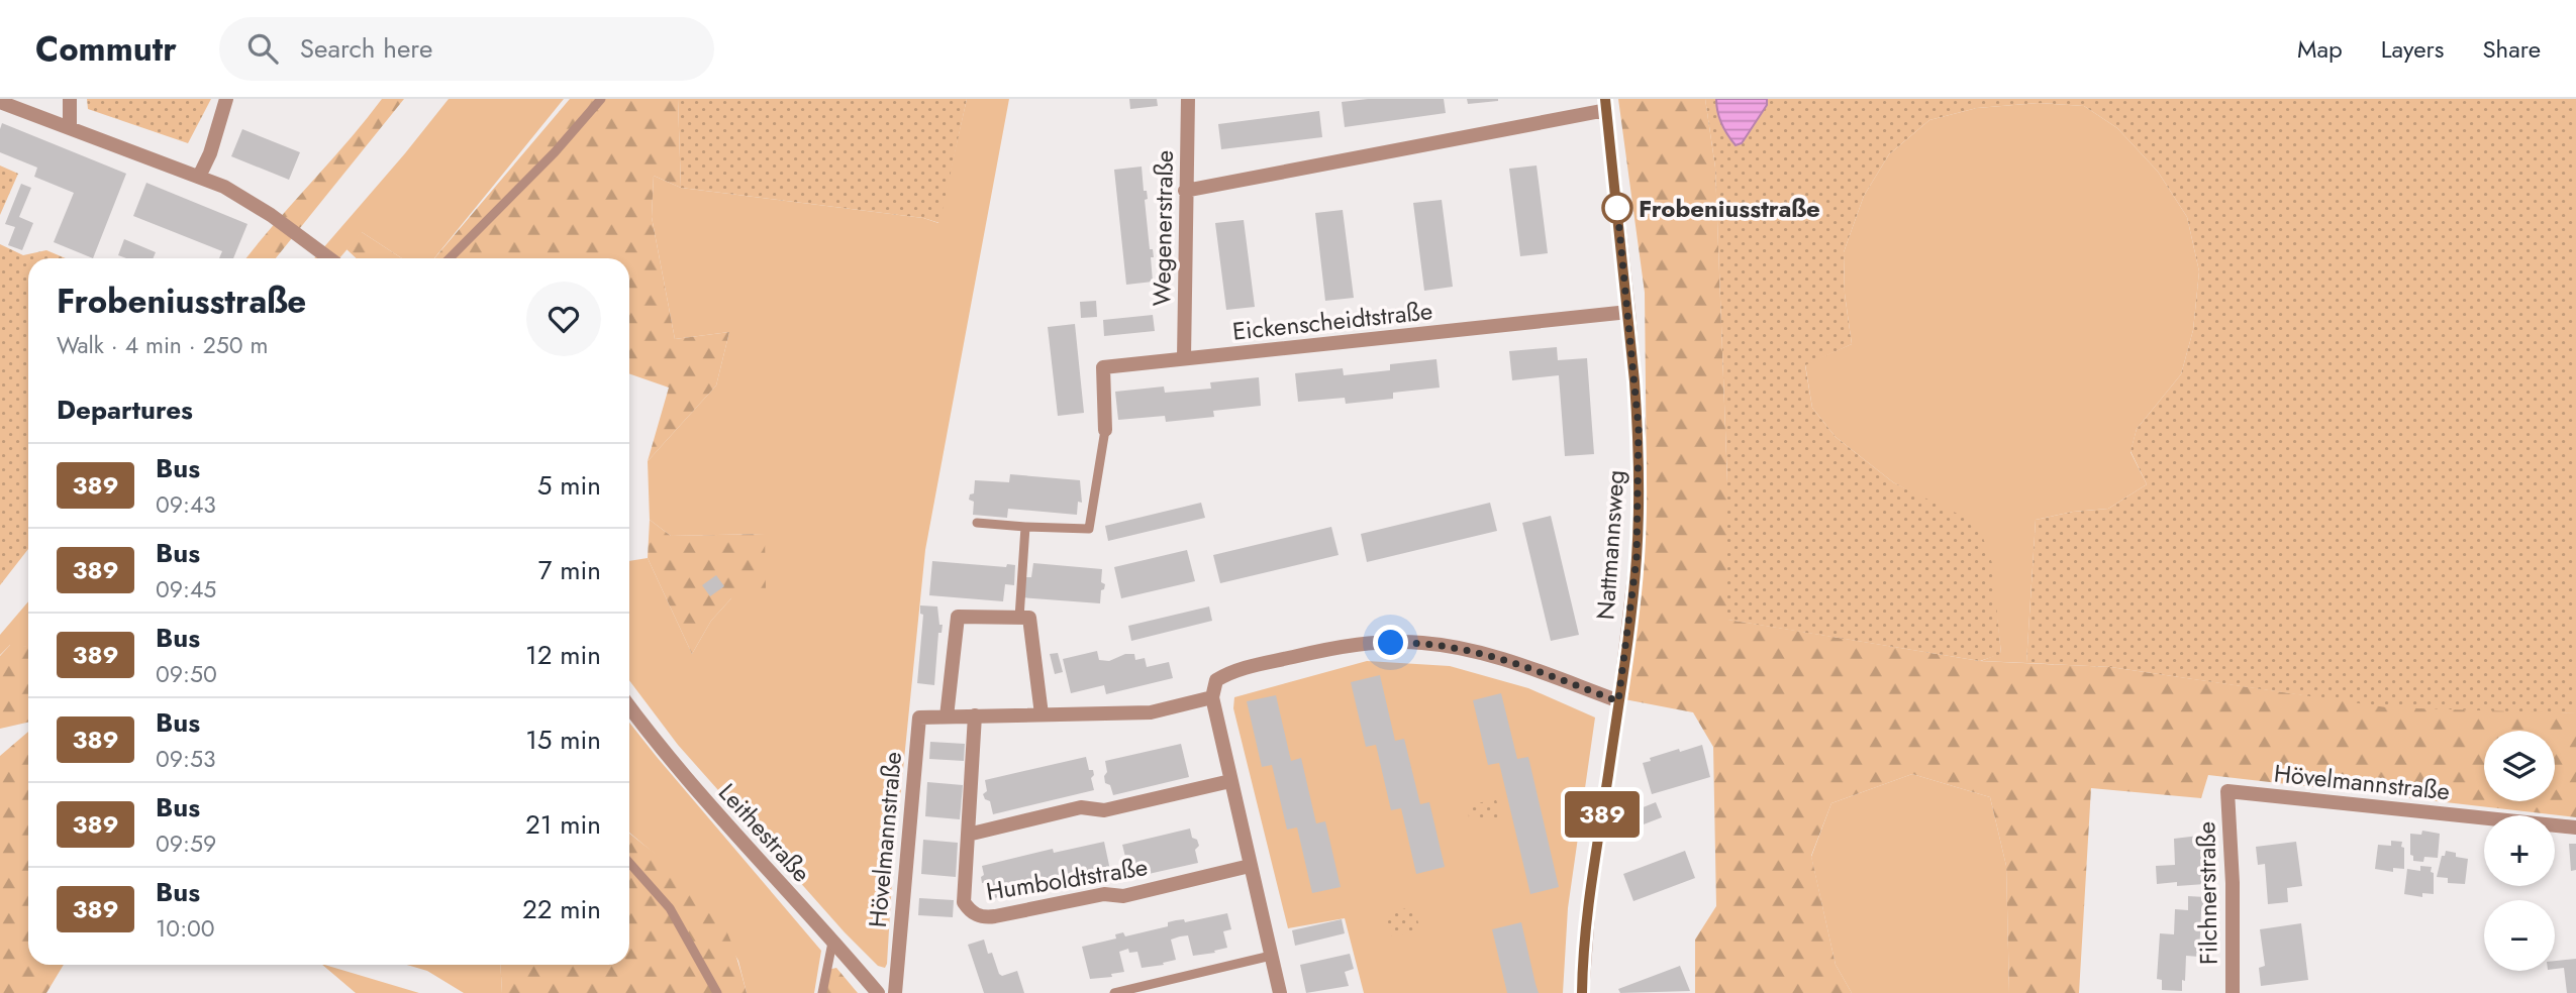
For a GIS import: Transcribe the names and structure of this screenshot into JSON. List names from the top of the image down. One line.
{"streets":{"street":["Wegenerstraße","Eickenscheidtstraße","Nattmannsweg","Hövelmannstraße","Leithestraße","Humboldtstraße","Filchnerstraße"]},"crossings":[["Wegenerstraße","Eickenscheidtstraße"],["Eickenscheidtstraße","Nattmannsweg"],["Hövelmannstraße","Humboldtstraße"],["Hövelmannstraße","Filchnerstraße"]],"places":["Frobeniusstraße"],"lines":["bus line 389"],"page":{"header":"Commutr","search":"Search here","nav":["Map","Layers","Share"],"on_map":"389","heading":[["Frobeniusstraße","Walk · 4 min · 250 m"],"Departures"],"list":[{"mark":"389","name":"Bus","note":"09:43","value":"5 min"},{"mark":"389","name":"Bus","note":"09:45","value":"7 min"},{"mark":"389","name":"Bus","note":"09:50","value":"12 min"},{"mark":"389","name":"Bus","note":"09:53","value":"15 min"},{"mark":"389","name":"Bus","note":"09:59","value":"21 min"},{"mark":"389","name":"Bus","note":"10:00","value":"22 min"}],"map_buttons":["+","−"]}}
